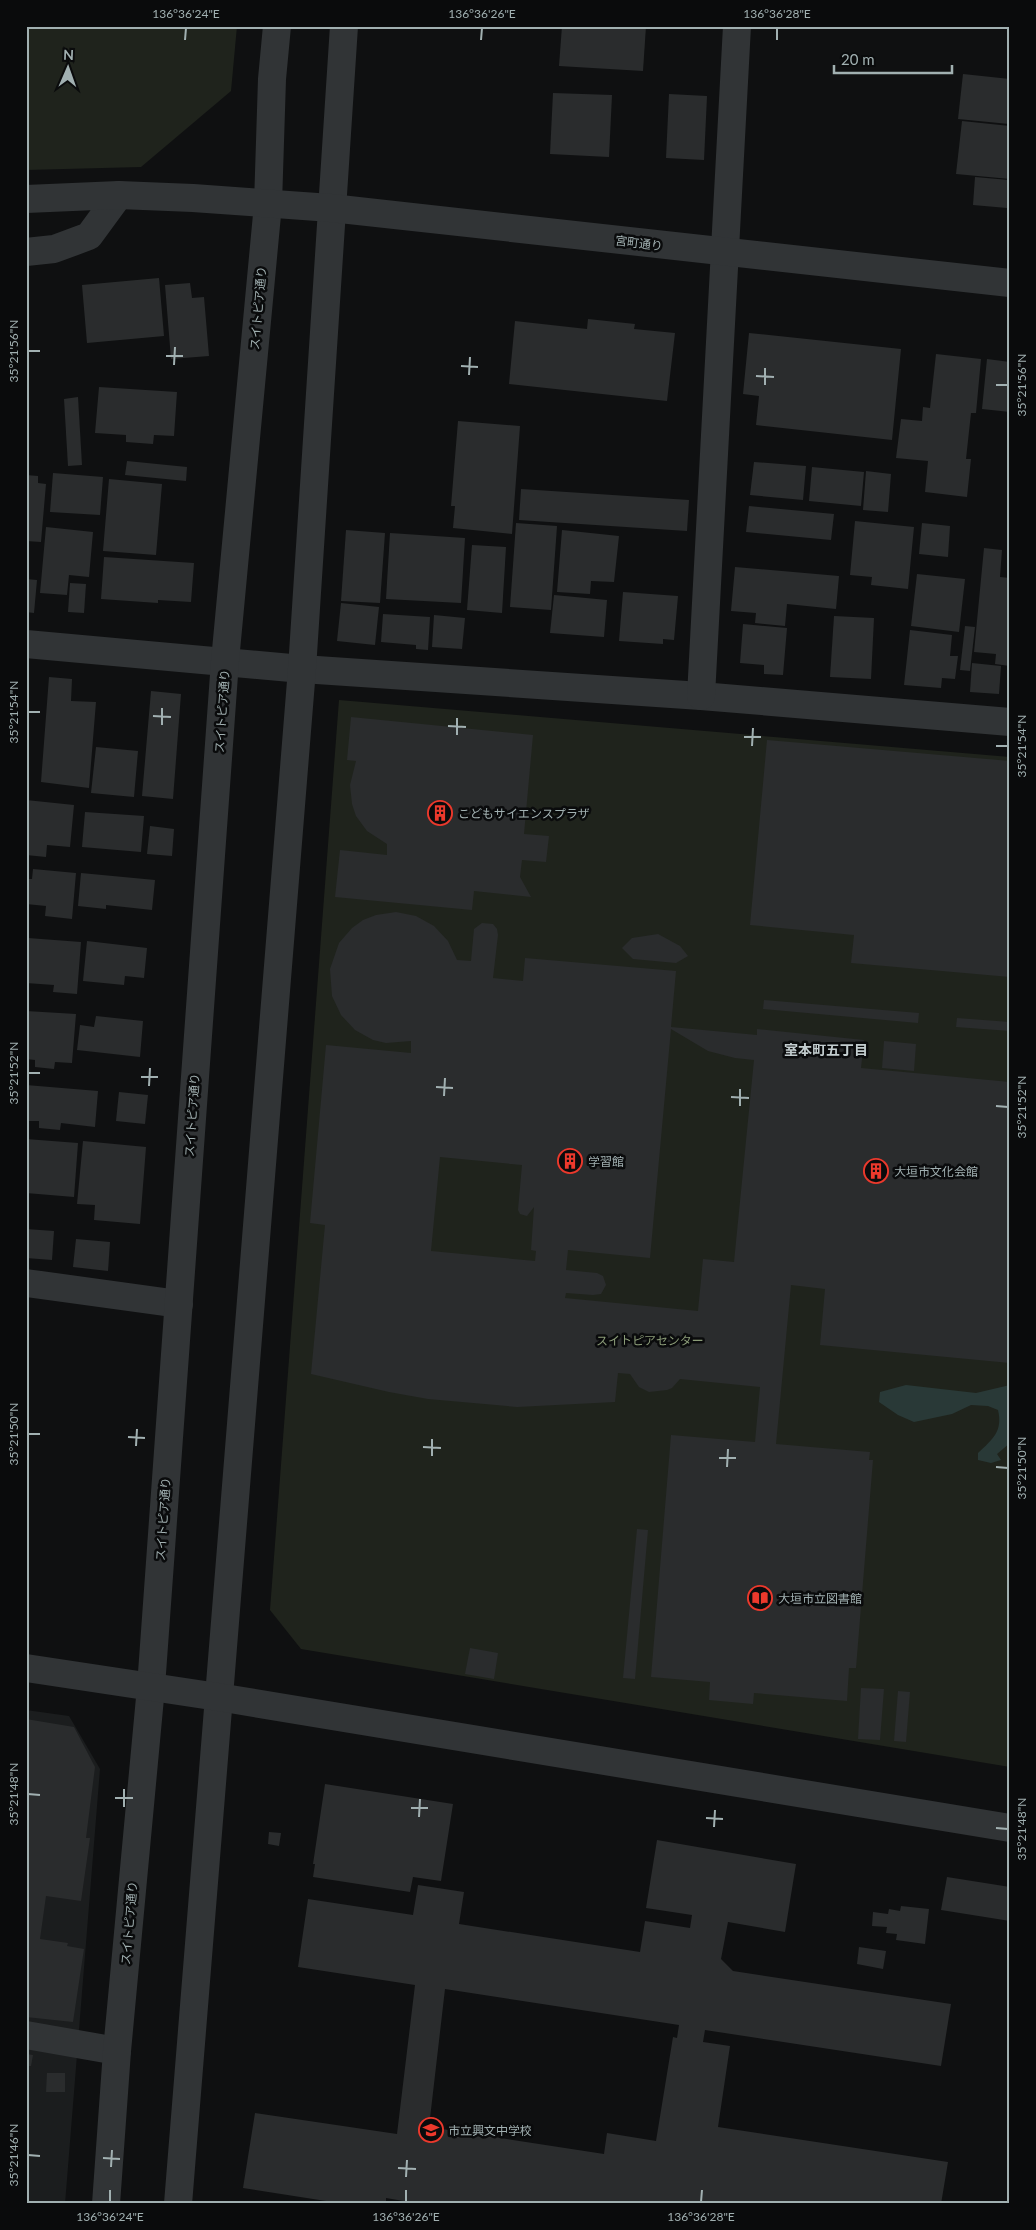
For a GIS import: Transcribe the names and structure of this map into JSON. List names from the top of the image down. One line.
{"streets":{"street":["宮町通り","スイトピア通り"]},"crossings":[["宮町通り","スイトピア通り"]],"districts":["室本町五丁目"],"parks":["スイトピアセンター"],"places":{"building":["こどもサイエンスプラザ","学習館","大垣市文化会館"],"library":["大垣市立図書館"],"school or university":["市立興文中学校"]},"scale_bar":"20 m","north":"top","coordinates":["136°36'24\"E","136°36'26\"E","136°36'28\"E","35°21'56\"N","35°21'54\"N","35°21'52\"N","35°21'50\"N","35°21'48\"N","35°21'46\"N"]}
